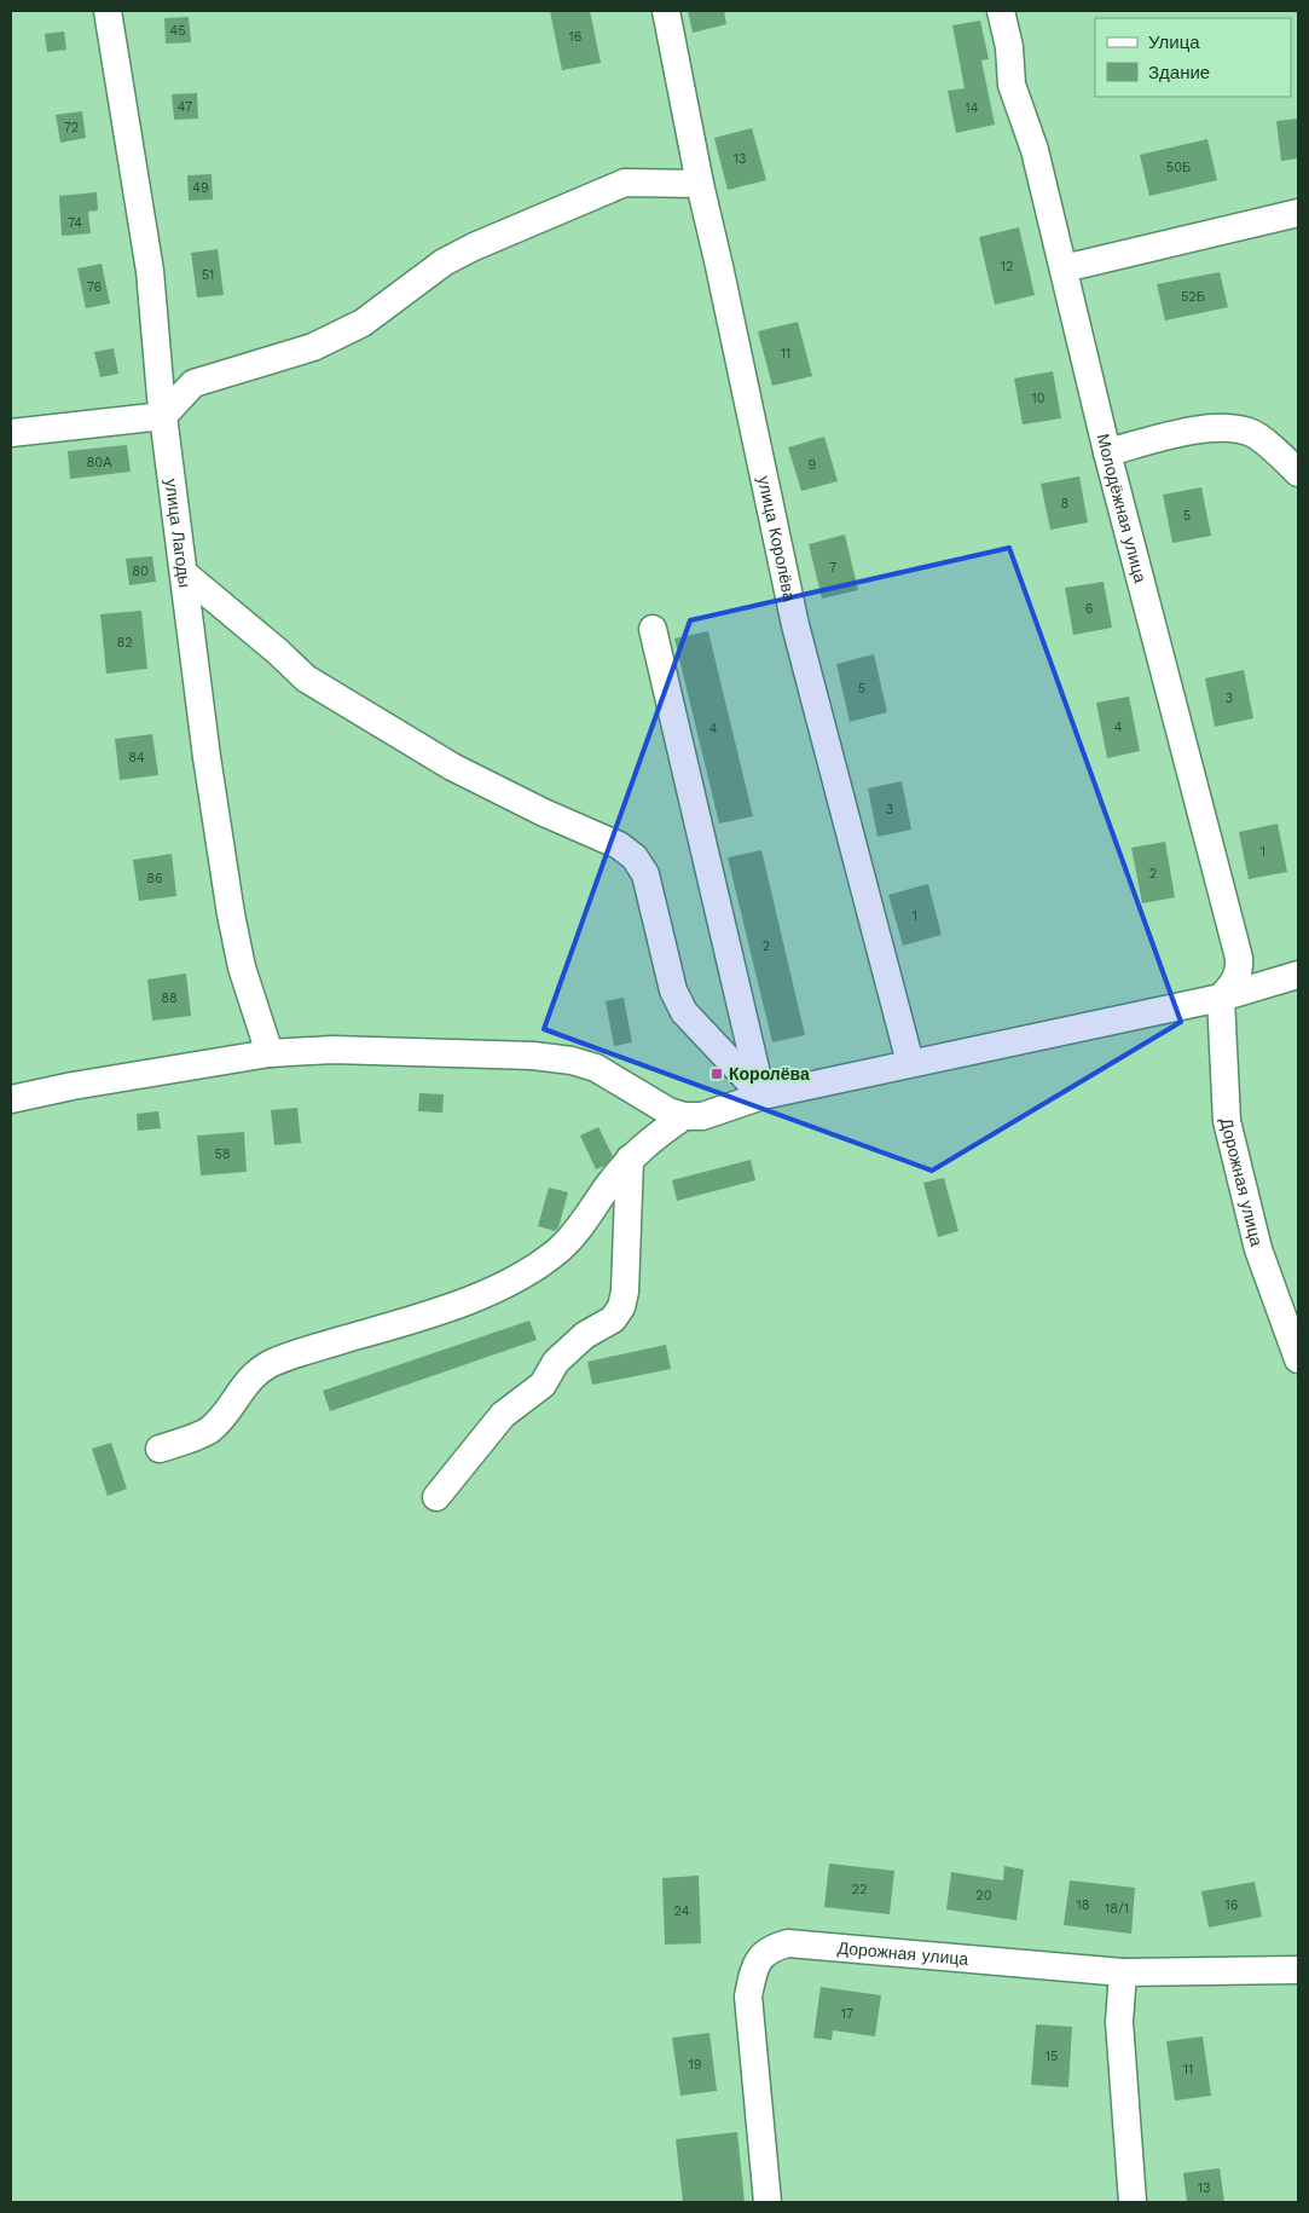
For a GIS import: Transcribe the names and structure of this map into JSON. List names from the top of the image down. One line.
{"streets":{"street":["Молодёжная улица","улица Лагоды","улица Королёва","Дорожная улица"]},"crossings":[["Молодёжная улица","Дорожная улица"]],"places":{"transit":["Королёва"]},"house_numbers":["45","16","47","14","72","13","50Б","49","74","12","51","76","52Б","11","10","80А","9","8","5","7","80","6","82","5","3","4","4","84","3","1","2","86","1","2","88","58","22","20","18","16","18/1","24","17","15","19","11","13"],"legend":["Улица","Здание"]}
